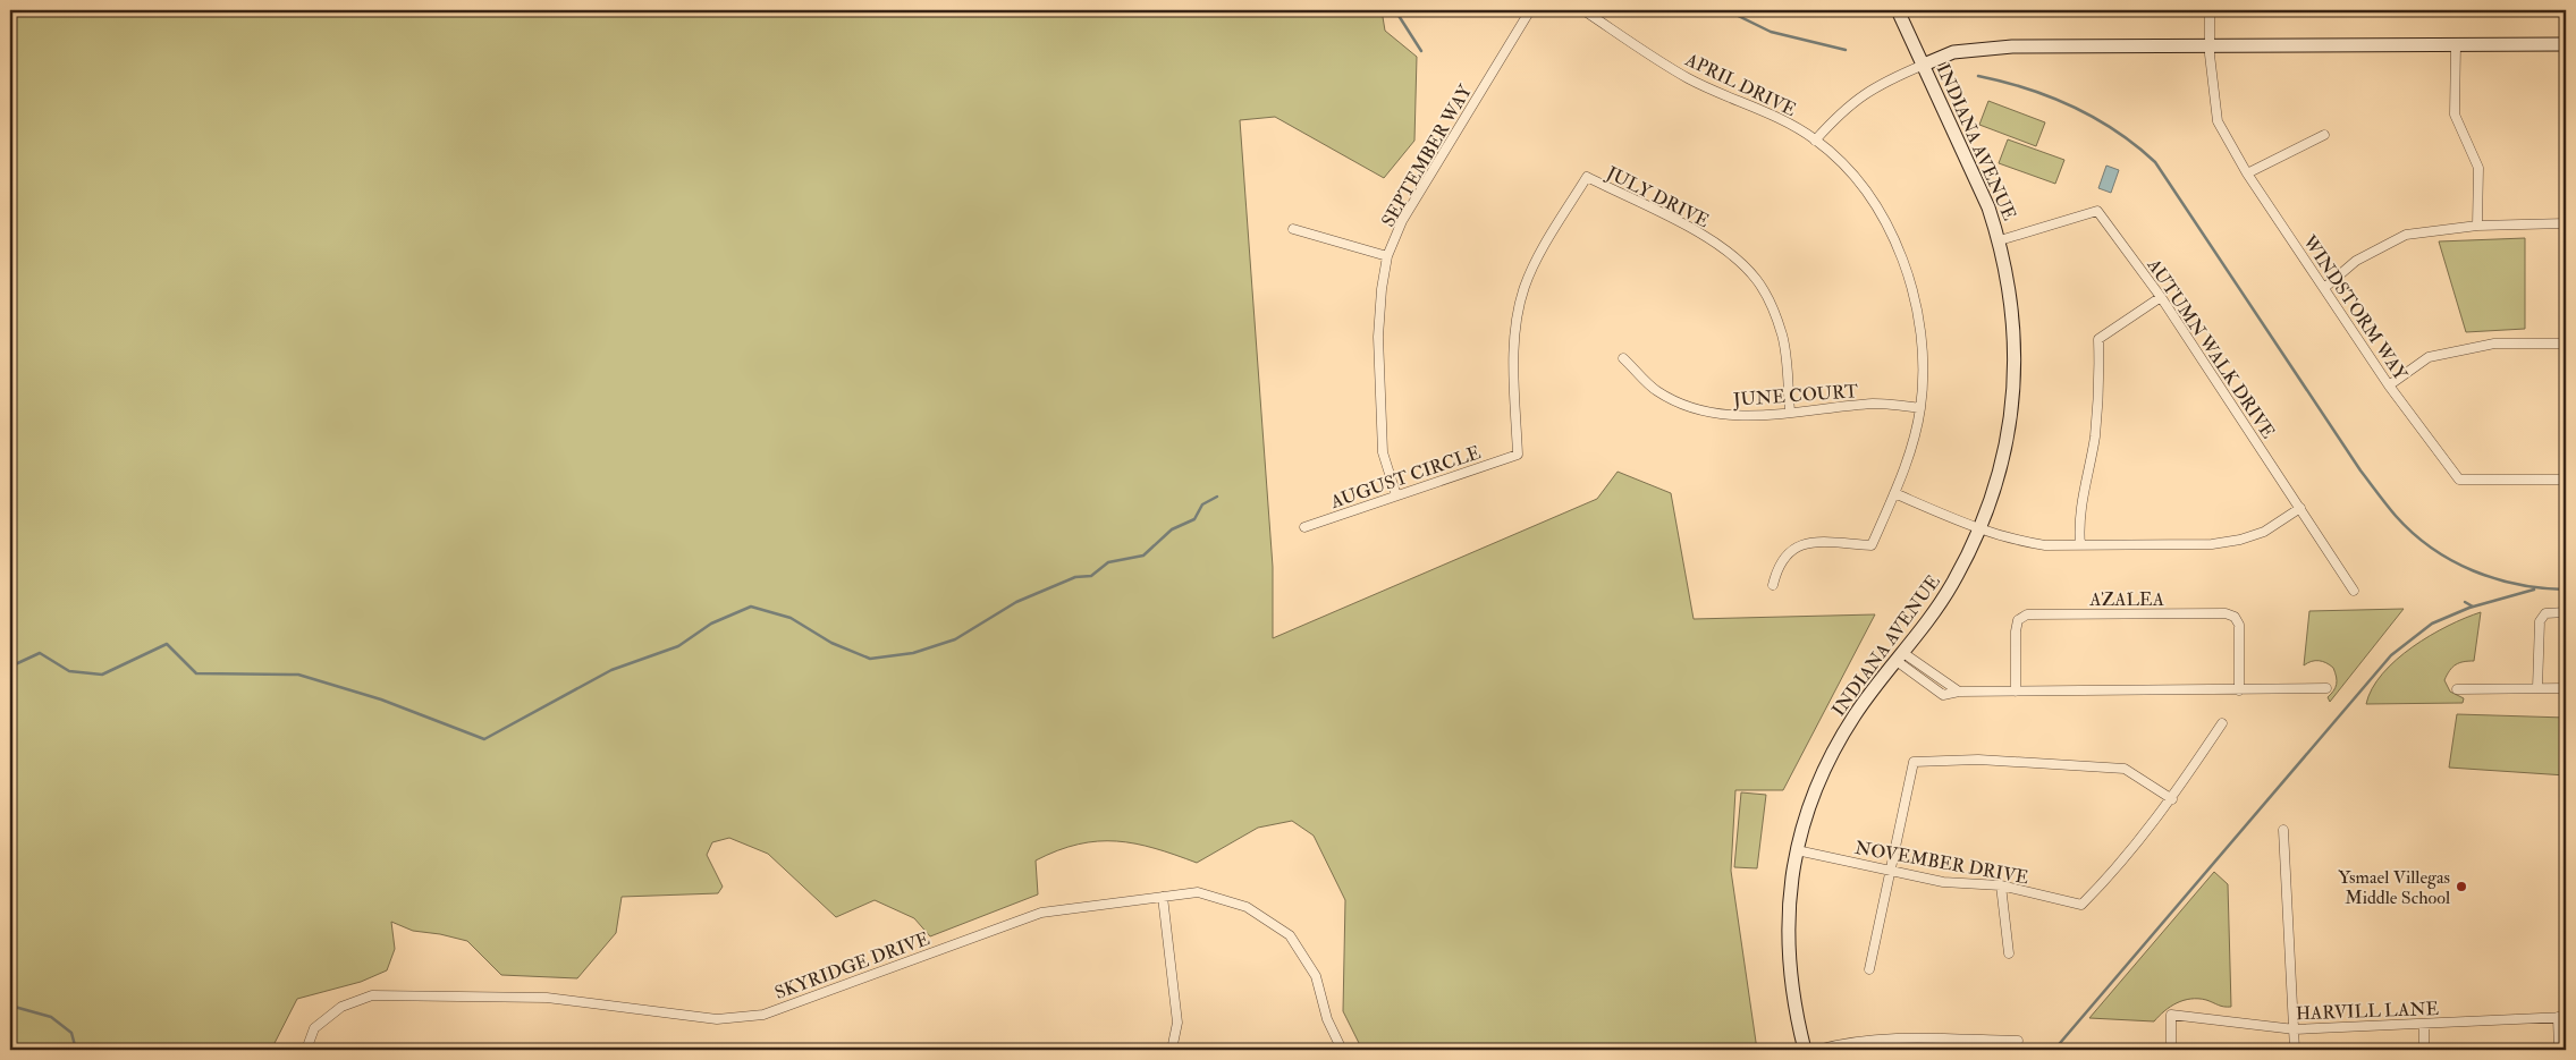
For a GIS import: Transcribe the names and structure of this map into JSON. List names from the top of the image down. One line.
{"streets":{"street":["APRIL DRIVE","INDIANA AVENUE","SEPTEMBER WAY","JULY DRIVE","WINDSTORM WAY","AUTUMN WALK DRIVE","JUNE COURT","AUGUST CIRCLE","AZALEA","NOVEMBER DRIVE","SKYRIDGE DRIVE","HARVILL LANE"]},"crossings":[["APRIL DRIVE","JUNE COURT"],["INDIANA AVENUE","AUTUMN WALK DRIVE"],["INDIANA AVENUE","NOVEMBER DRIVE"],["SEPTEMBER WAY","AUGUST CIRCLE"],["JULY DRIVE","JUNE COURT"],["JULY DRIVE","AUGUST CIRCLE"]],"places":["Ysmael Villegas Middle School"]}
